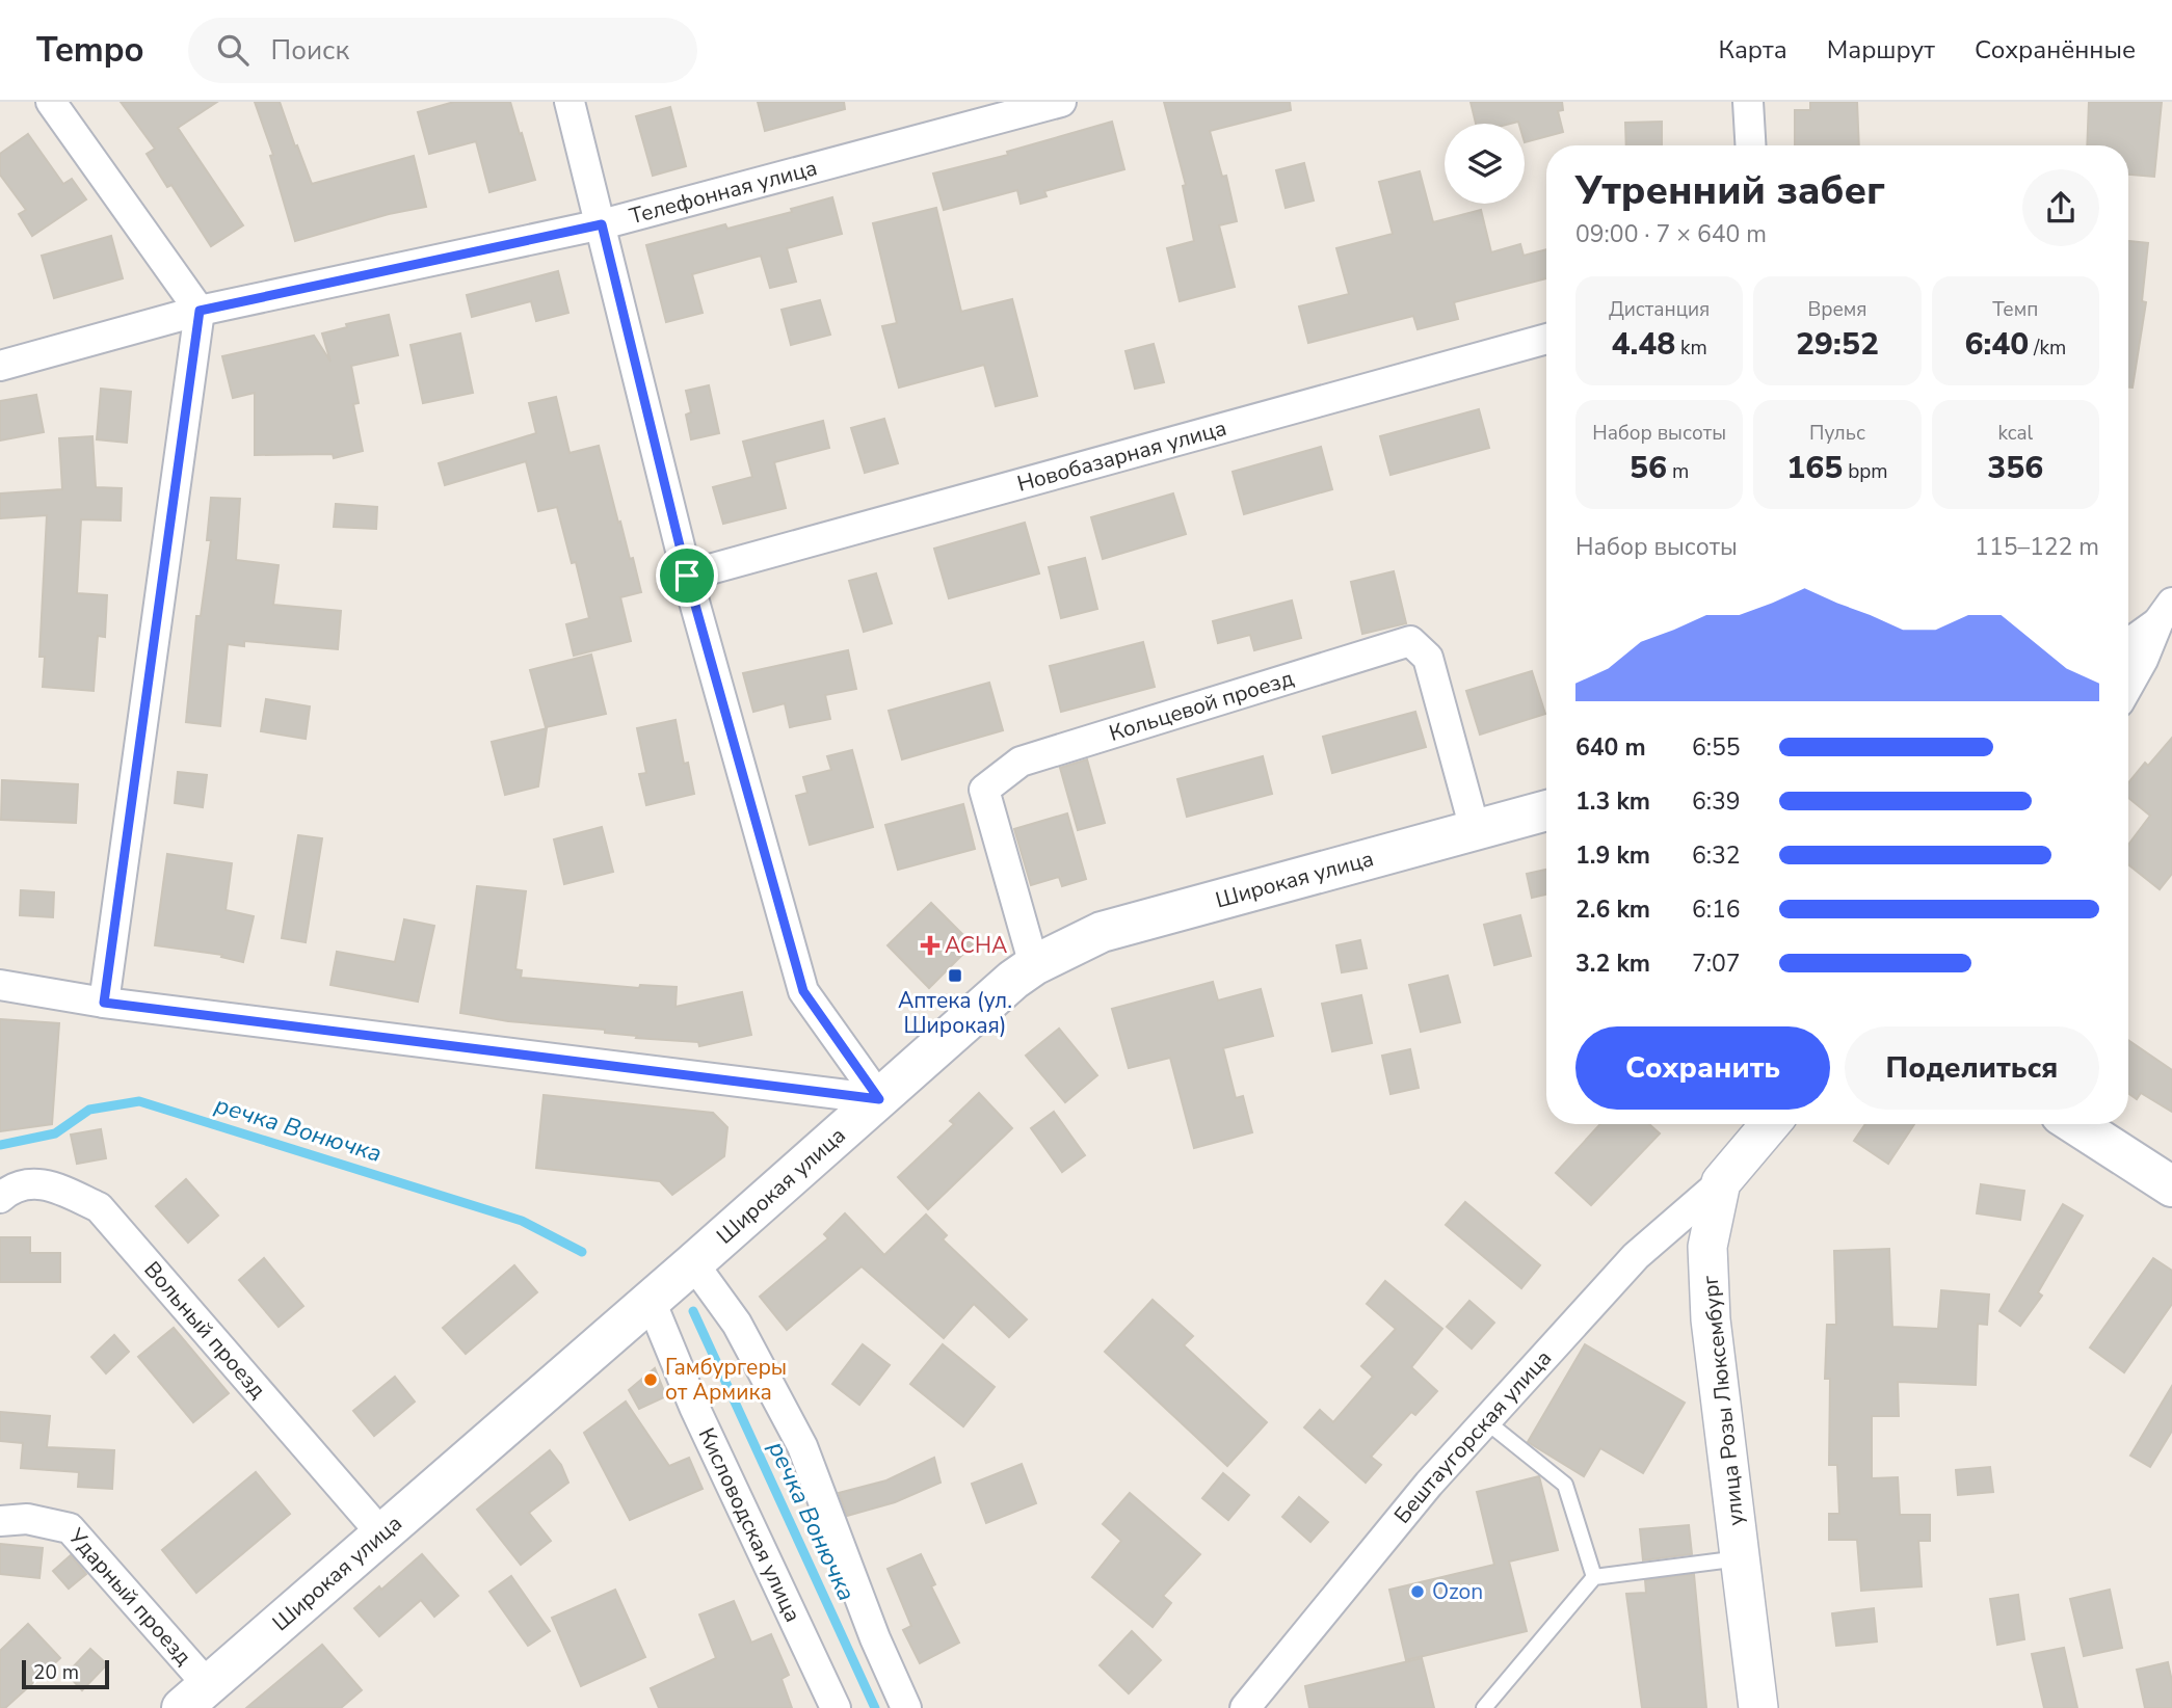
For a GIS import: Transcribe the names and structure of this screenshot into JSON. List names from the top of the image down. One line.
{"streets":{"main road":["Широкая улица"],"street":["Телефонная улица","Новобазарная улица","Кольцевой проезд","Вольный проезд","улица Розы Люксембург","Бештаугорская улица","Кисловодская улица","Ударный проезд"]},"crossings":[["Кольцевой проезд","Широкая улица"],["Широкая улица","Вольный проезд"],["Широкая улица","Кисловодская улица"],["Широкая улица","Ударный проезд"],["улица Розы Люксембург","Бештаугорская улица"]],"water":["речка Вонючка"],"places":{"health":["АСНА"],"transit":["Аптека (ул. Широкая)"],"other":["Гамбургеры от Армика","Ozon"]},"scale_bar":"20 m","page":{"header":"Tempo","search":"Поиск","nav":["Карта","Маршрут","Сохранённые"],"heading":["Утренний забег","09:00 · 7 × 640 m"],"stats":[["Дистанция","4.48 km"],["Время","29:52"],["Темп","6:40 /km"],["Набор высоты","56 m"],["Пульс","165 bpm"],["kcal","356"]],"chart":["Набор высоты","115–122 m"],"list":[{"name":"640 m","note":"6:55"},{"name":"1.3 km","note":"6:39"},{"name":"1.9 km","note":"6:32"},{"name":"2.6 km","note":"6:16"},{"name":"3.2 km","note":"7:07"}],"buttons":["Сохранить","Поделиться"],"scale":"20 m"}}
